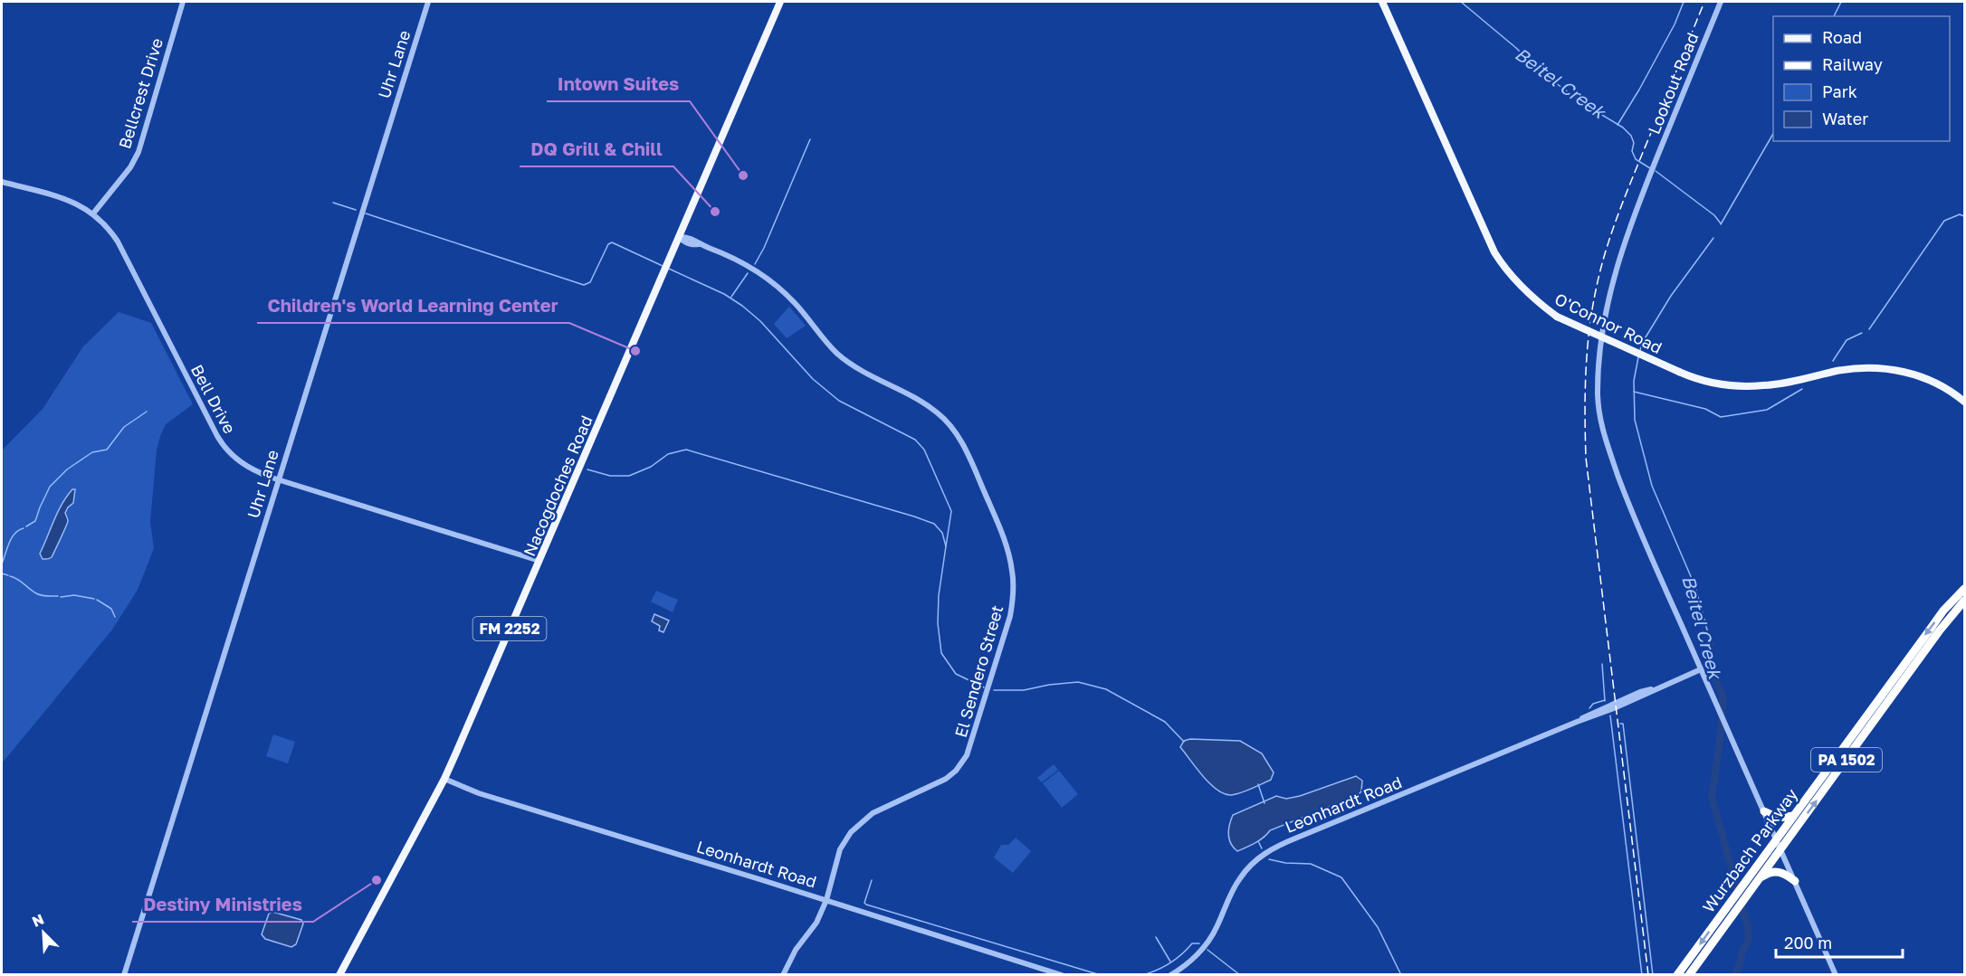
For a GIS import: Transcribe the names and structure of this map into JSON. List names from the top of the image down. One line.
{"streets":{"highway":["PA 1502","Wurzbach Parkway"],"main road":["O'Connor Road","Nacogdoches Road","FM 2252"],"street":["Uhr Lane","Lookout Road","Bellcrest Drive","Bell Drive","El Sendero Street","Leonhardt Road"]},"crossings":[["Uhr Lane","Bell Drive"],["Lookout Road","Leonhardt Road"],["Lookout Road","Wurzbach Parkway"],["Bellcrest Drive","Bell Drive"],["Bell Drive","Nacogdoches Road"],["Nacogdoches Road","El Sendero Street"],["Nacogdoches Road","Leonhardt Road"],["El Sendero Street","Leonhardt Road"]],"water":["Beitel Creek"],"places":["Intown Suites","DQ Grill & Chill","Children's World Learning Center","Destiny Ministries"],"legend":["Road","Railway","Park","Water"],"scale_bar":"200 m","north":"top left"}
